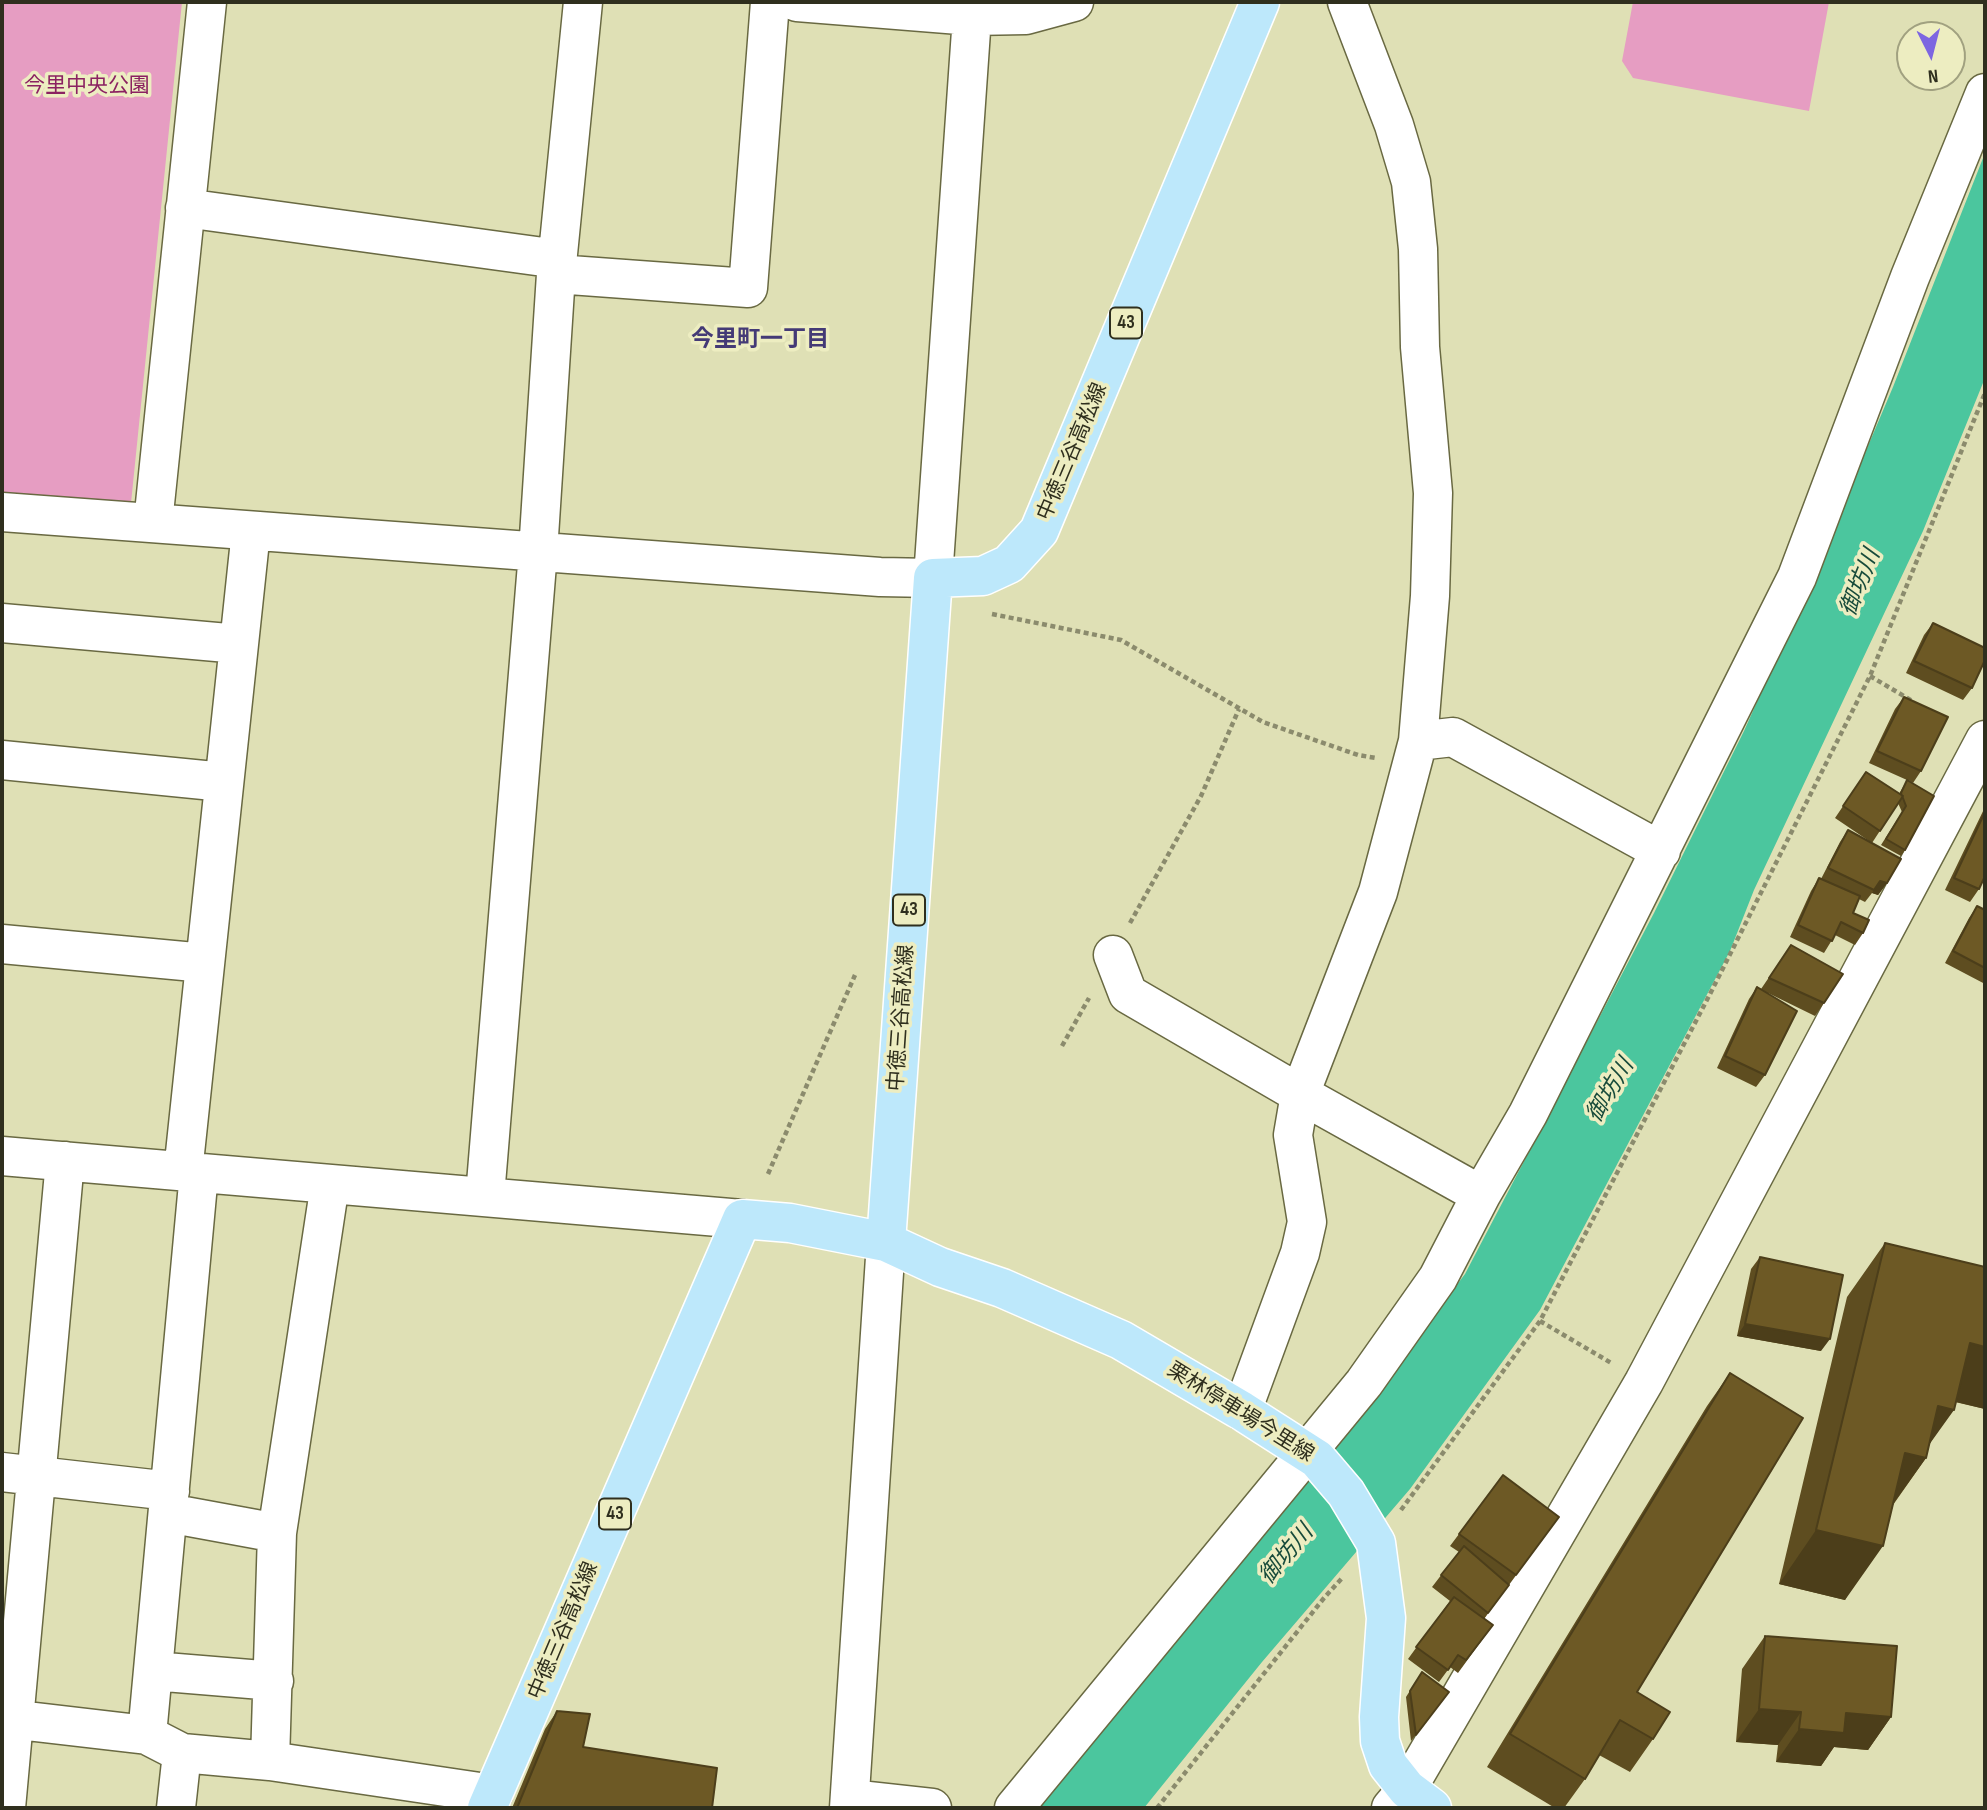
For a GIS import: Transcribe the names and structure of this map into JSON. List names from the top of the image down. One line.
{"streets":{"main road":["43","中徳三谷高松線","栗林停車場今里線"]},"crossings":[["中徳三谷高松線","栗林停車場今里線"]],"districts":["今里町一丁目"],"water":["御坊川"],"parks":["今里中央公園"],"north":"bottom"}
